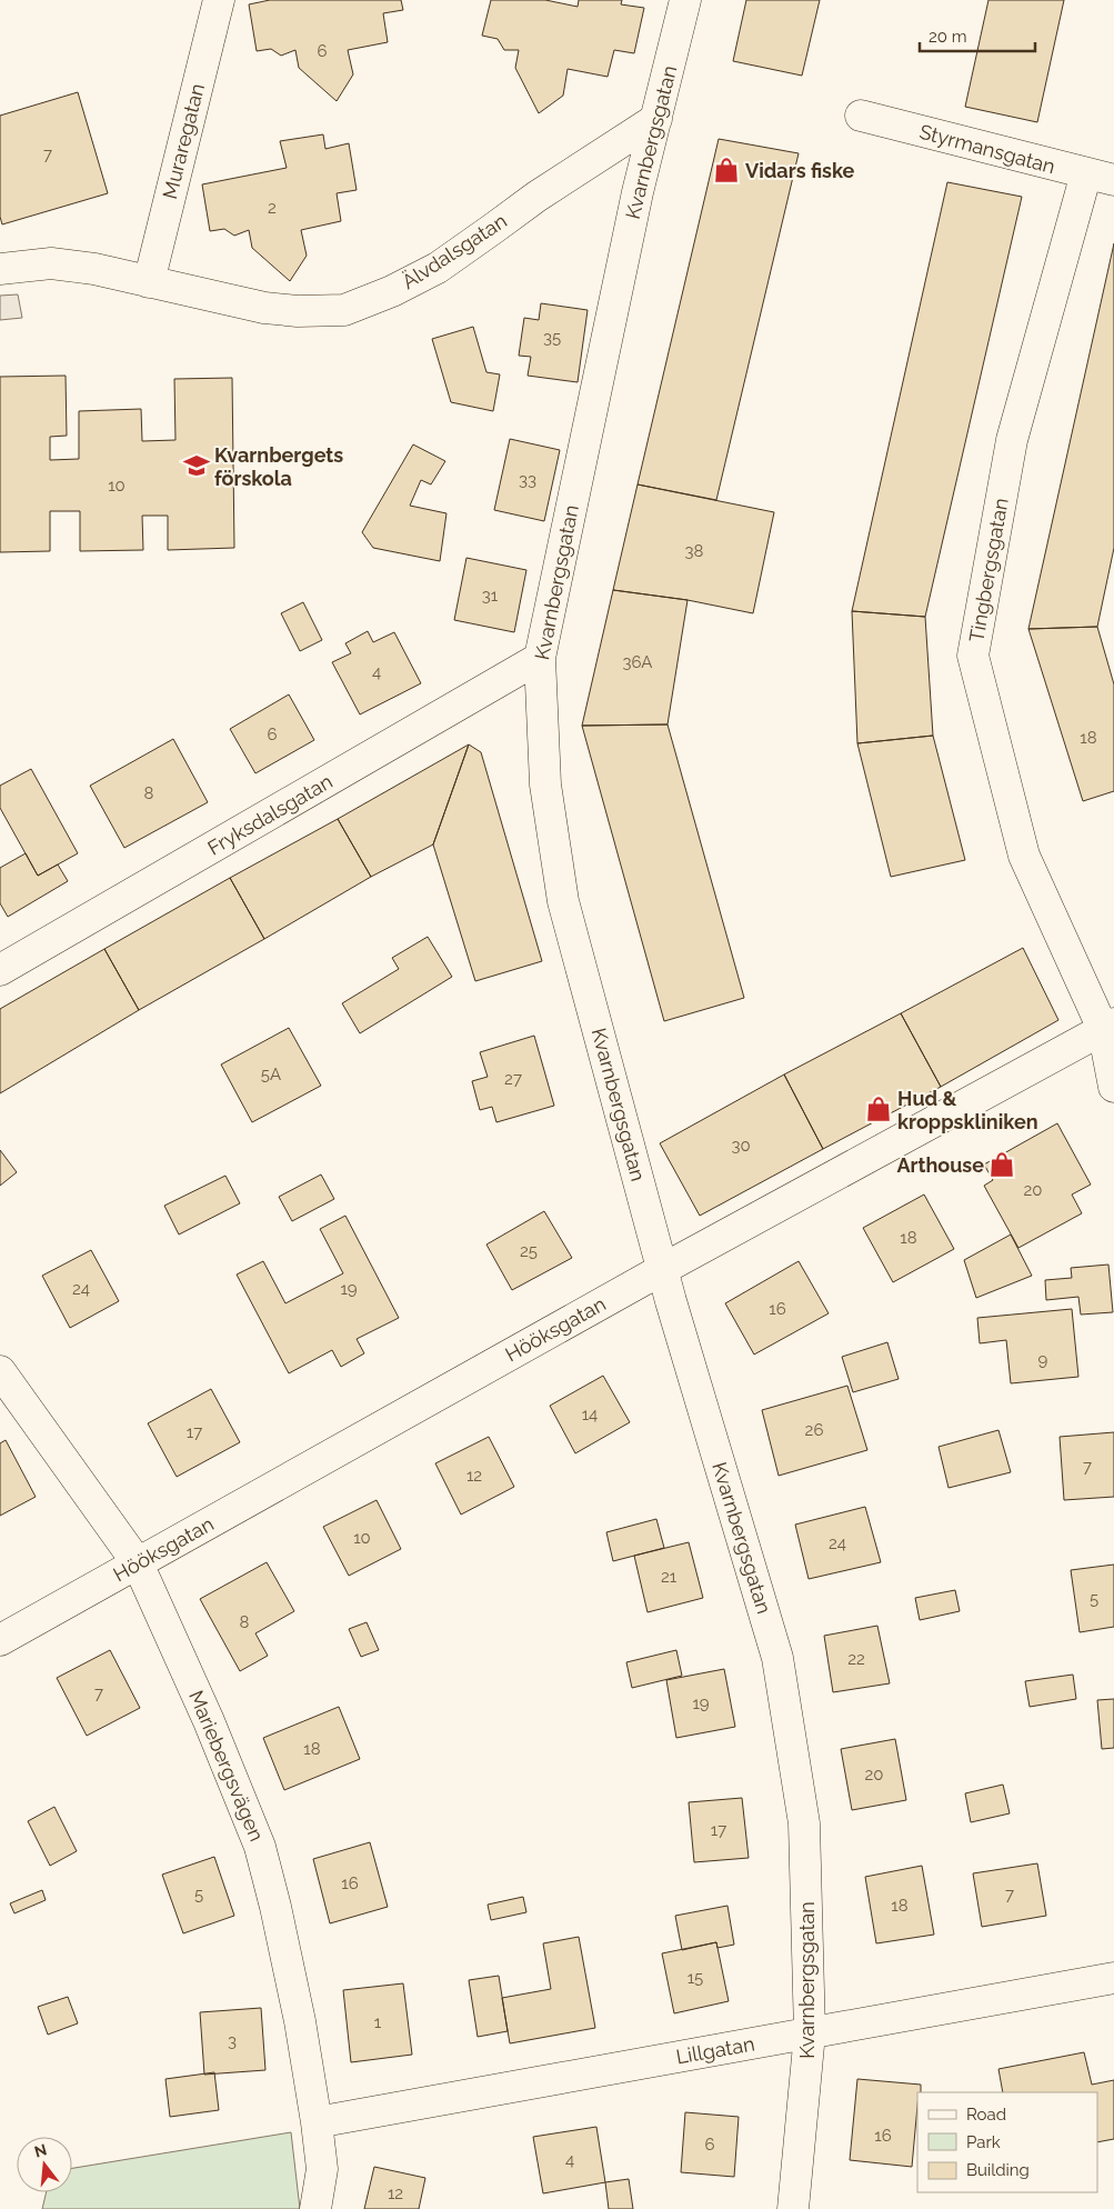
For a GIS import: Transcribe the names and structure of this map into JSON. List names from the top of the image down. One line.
{"streets":{"street":["Muraregatan","Kvarnbergsgatan","Styrmansgatan","Älvdalsgatan","Tingbergsgatan","Fryksdalsgatan","Hööksgatan","Mariebergsvägen","Lillgatan"]},"crossings":[["Muraregatan","Älvdalsgatan"],["Kvarnbergsgatan","Älvdalsgatan"],["Kvarnbergsgatan","Fryksdalsgatan"],["Kvarnbergsgatan","Hööksgatan"],["Kvarnbergsgatan","Lillgatan"],["Styrmansgatan","Tingbergsgatan"],["Tingbergsgatan","Hööksgatan"],["Hööksgatan","Mariebergsvägen"],["Mariebergsvägen","Lillgatan"]],"places":{"shop":["Vidars fiske","Hud & kroppskliniken","Arthouse"],"school or university":["Kvarnbergets förskola"]},"house_numbers":["6","7","2","35","33","10","38","31","36A","4","6","18","8","5A","27","30","20","18","25","24","19","16","9","14","26","17","7","12","10","24","21","5","8","22","7","19","18","20","17","16","5","7","18","15","1","3","16","6","4","12"],"legend":["Road","Park","Building"],"scale_bar":"20 m","north":"top"}
